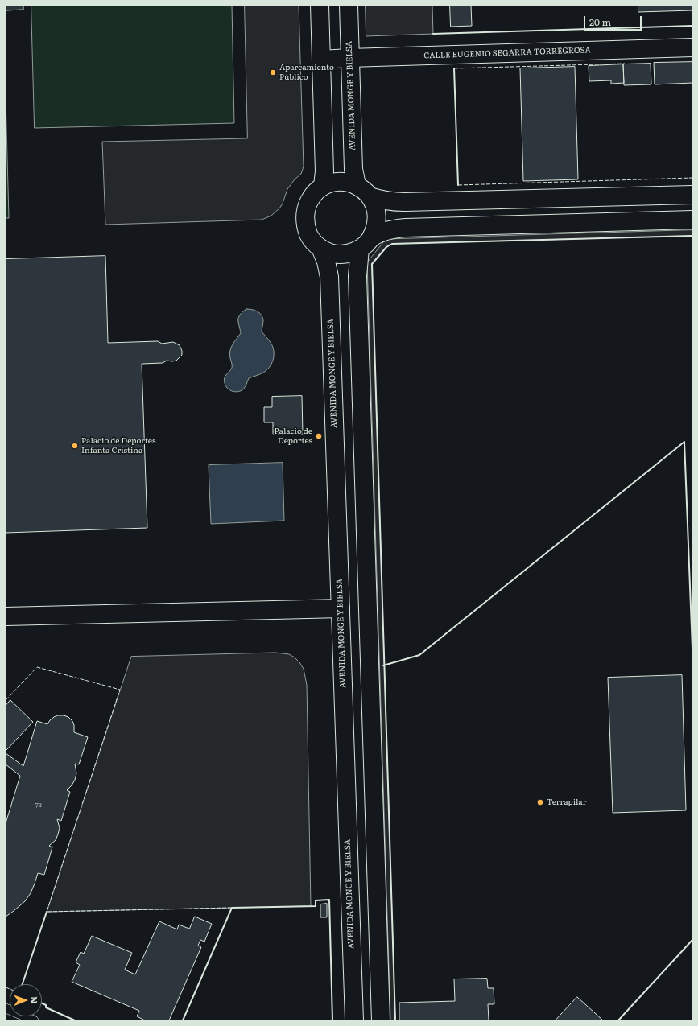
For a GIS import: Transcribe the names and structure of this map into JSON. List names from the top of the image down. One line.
{"streets":{"street":["CALLE EUGENIO SEGARRA TORREGROSA","AVENIDA MONGE Y BIELSA"]},"crossings":[["CALLE EUGENIO SEGARRA TORREGROSA","AVENIDA MONGE Y BIELSA"]],"places":["Aparcamiento Público","Palacio de Deportes","Palacio de Deportes Infanta Cristina","Terrapilar"],"house_numbers":["73"],"scale_bar":"20 m","north":"right"}
